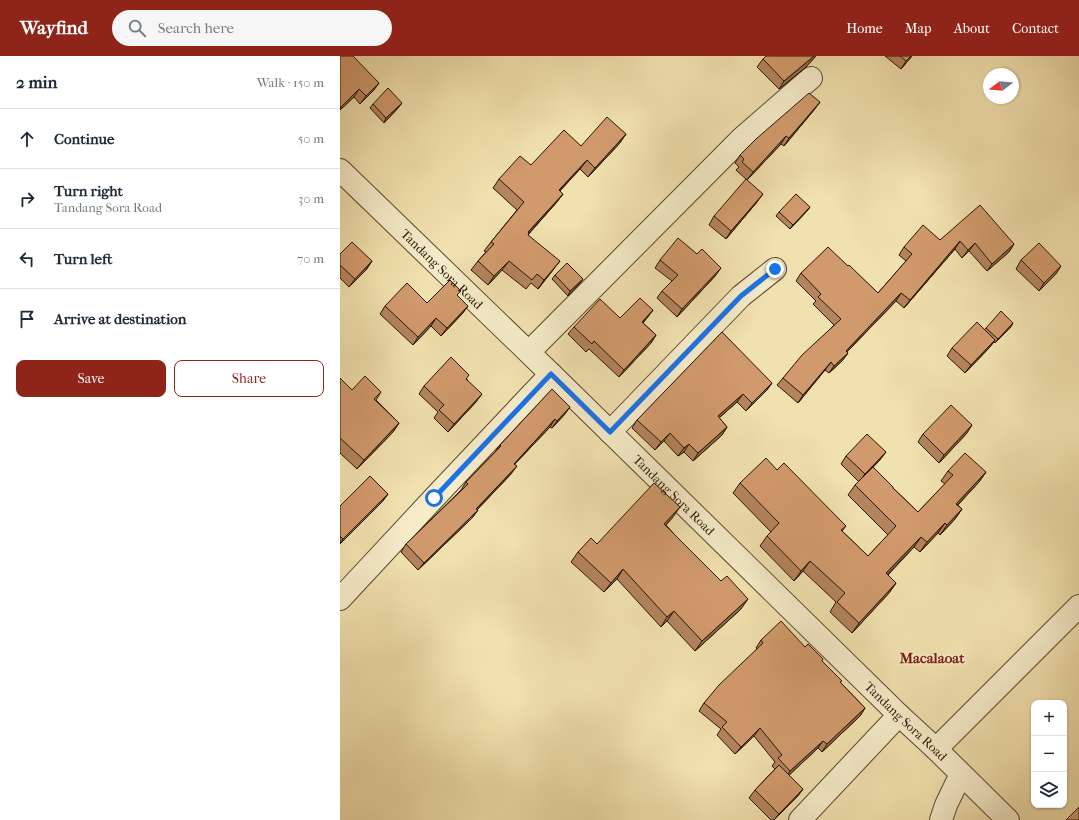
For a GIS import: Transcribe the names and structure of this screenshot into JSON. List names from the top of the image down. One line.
{"streets":{"street":["Tandang Sora Road"]},"districts":["Macalaoat"],"north":"left","page":{"header":"Wayfind","search":"Search here","nav":["Home","Map","About","Contact"],"heading":["2 min","Walk · 150 m"],"list":[["Continue","50 m"],["Turn right","Tandang Sora Road","30 m"],["Turn left","70 m"],"Arrive at destination"],"buttons":["Save","Share"],"map_buttons":["+","−"]}}
